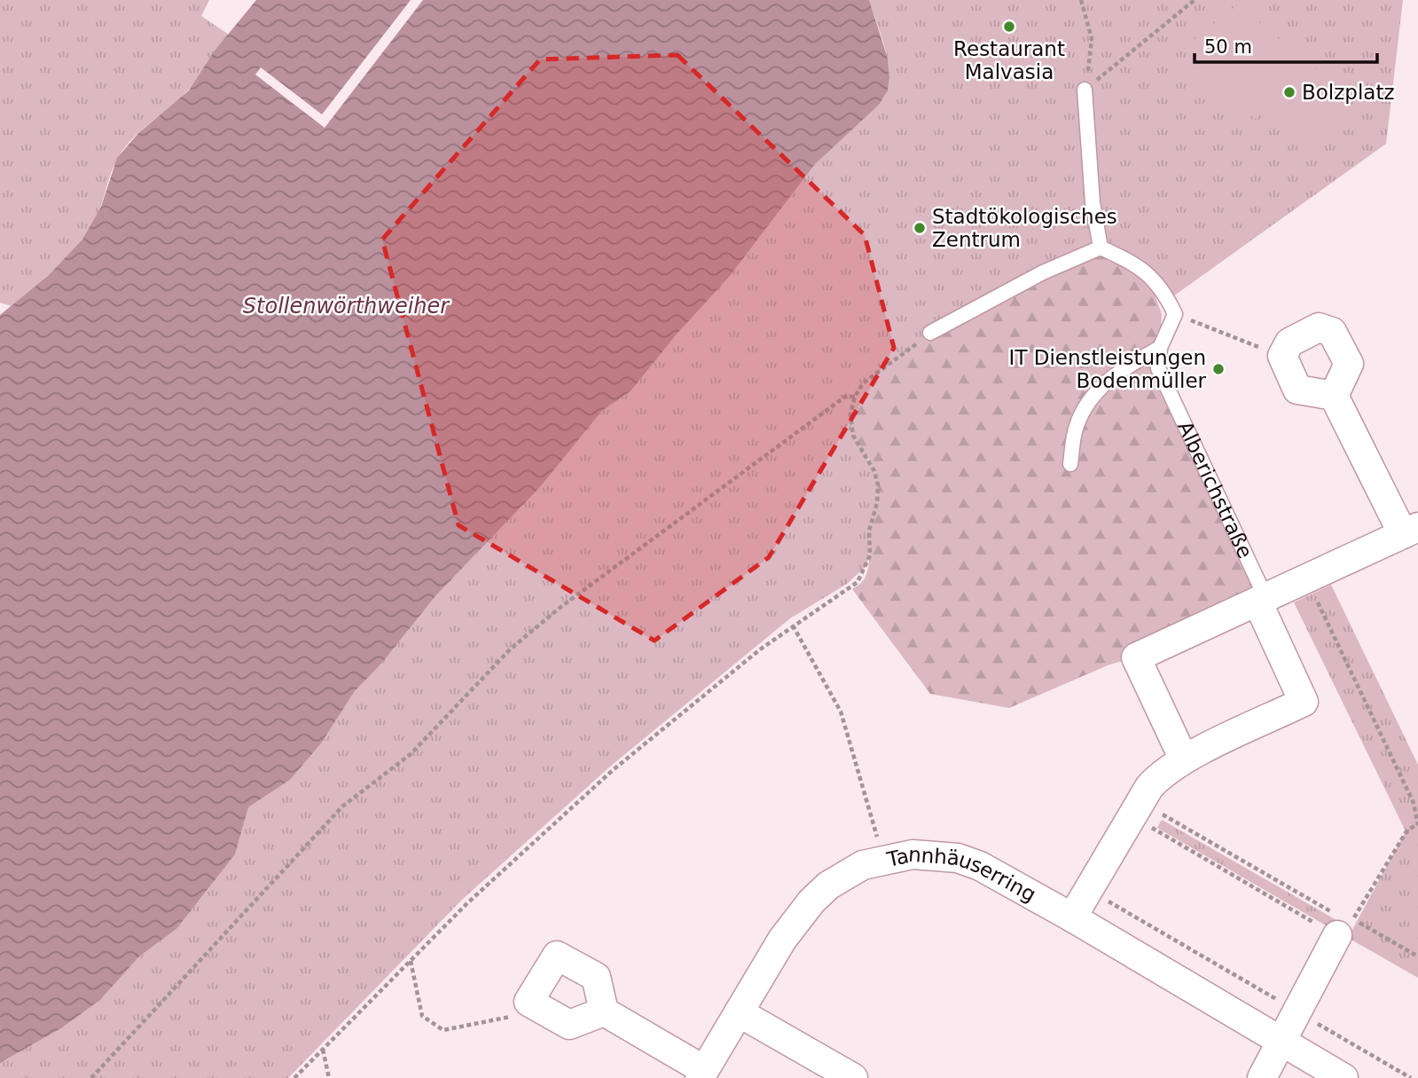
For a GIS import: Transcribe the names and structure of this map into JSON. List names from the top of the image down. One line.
{"streets":{"street":["Alberichstraße","Tannhäuserring"]},"crossings":[["Alberichstraße","Tannhäuserring"]],"water":["Stollenwörthweiher"],"places":["Restaurant Malvasia","Bolzplatz","Stadtökologisches Zentrum","IT Dienstleistungen Bodenmüller"],"scale_bar":"50 m"}
